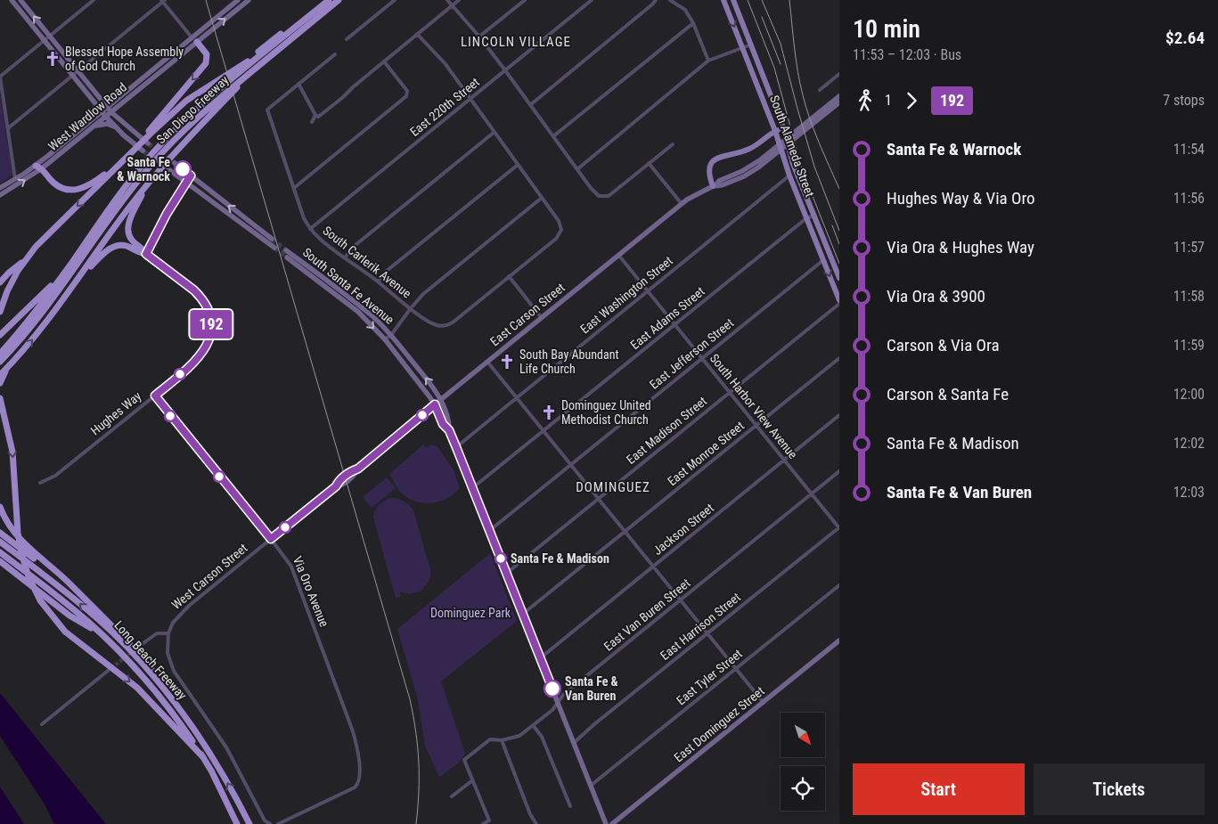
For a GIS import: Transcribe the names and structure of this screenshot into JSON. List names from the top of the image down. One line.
{"streets":{"highway":["San Diego Freeway","Long Beach Freeway"],"main road":["West Wardlow Road","South Alameda Street","South Santa Fe Avenue","East Carson Street","Hughes Way","West Carson Street","Via Oro Avenue","East Dominguez Street"],"street":["East 220th Street","South Carlerik Avenue","East Washington Street","East Adams Street","East Jefferson Street","South Harbor View Avenue","East Madison Street","East Monroe Street","Jackson Street","East Van Buren Street","East Harrison Street","East Tyler Street"]},"crossings":[["East 220th Street","South Carlerik Avenue"],["South Alameda Street","East Washington Street"],["South Alameda Street","East Adams Street"],["South Alameda Street","East Jefferson Street"],["South Santa Fe Avenue","East Washington Street"],["South Santa Fe Avenue","East Carson Street"],["South Santa Fe Avenue","East Adams Street"],["South Santa Fe Avenue","East Jefferson Street"],["South Santa Fe Avenue","East Madison Street"],["South Santa Fe Avenue","East Monroe Street"],["South Santa Fe Avenue","Jackson Street"],["South Santa Fe Avenue","East Van Buren Street"],["South Santa Fe Avenue","East Harrison Street"],["South Santa Fe Avenue","East Tyler Street"],["East Washington Street","South Harbor View Avenue"],["East Carson Street","South Harbor View Avenue"],["East Carson Street","West Carson Street"],["East Adams Street","South Harbor View Avenue"],["East Jefferson Street","South Harbor View Avenue"],["South Harbor View Avenue","East Madison Street"],["South Harbor View Avenue","East Monroe Street"],["South Harbor View Avenue","Jackson Street"],["South Harbor View Avenue","East Van Buren Street"],["South Harbor View Avenue","East Harrison Street"],["Hughes Way","Via Oro Avenue"],["West Carson Street","Via Oro Avenue"]],"districts":["LINCOLN VILLAGE","DOMINGUEZ"],"parks":["Dominguez Park"],"places":{"church":["Blessed Hope Assembly of God Church","South Bay Abundant Life Church","Dominguez United Methodist Church"],"other":["Santa Fe & Warnock","Santa Fe & Madison","Santa Fe & Van Buren"]},"lines":["bus line 192"],"north":"bottom right","page":{"on_map":"192","heading":["10 min","11:53 – 12:03 · Bus","$2.64"],"legs":["1","192","7 stops"],"list":[{"name":"Santa Fe & Warnock","value":"11:54"},{"name":"Hughes Way & Via Oro","value":"11:56"},{"name":"Via Ora & Hughes Way","value":"11:57"},{"name":"Via Ora & 3900","value":"11:58"},{"name":"Carson & Via Ora","value":"11:59"},{"name":"Carson & Santa Fe","value":"12:00"},{"name":"Santa Fe & Madison","value":"12:02"},{"name":"Santa Fe & Van Buren","value":"12:03"}],"buttons":["Start","Tickets"]}}
